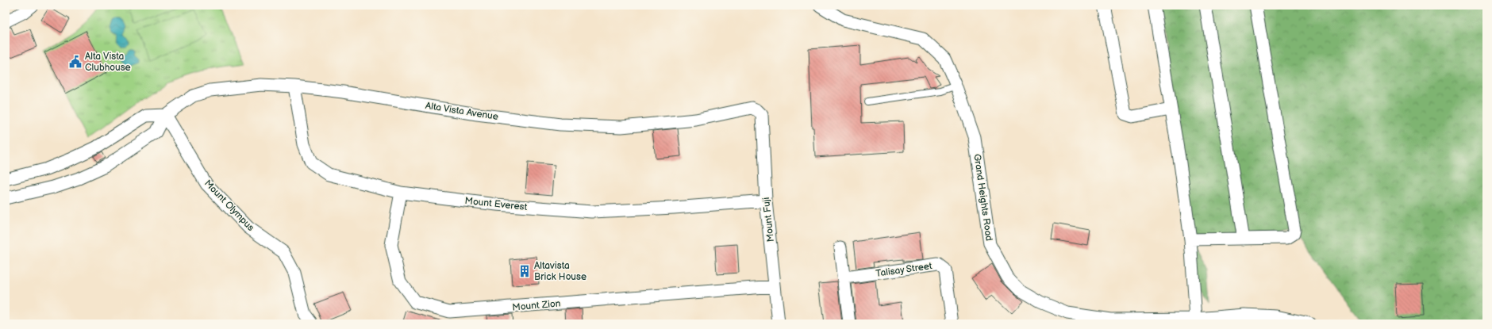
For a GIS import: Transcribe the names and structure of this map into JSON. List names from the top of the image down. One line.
{"streets":{"street":["Alta Vista Avenue","Grand Heights Road","Mount Everest","Mount Olympus","Mount Fuji","Talisay Street","Mount Zion"]},"crossings":[["Alta Vista Avenue","Mount Everest"],["Alta Vista Avenue","Mount Olympus"],["Alta Vista Avenue","Mount Fuji"],["Mount Everest","Mount Fuji"],["Mount Everest","Mount Zion"],["Mount Fuji","Mount Zion"]],"places":{"public building":["Alta Vista Clubhouse"],"building":["Altavista Brick House"]}}
